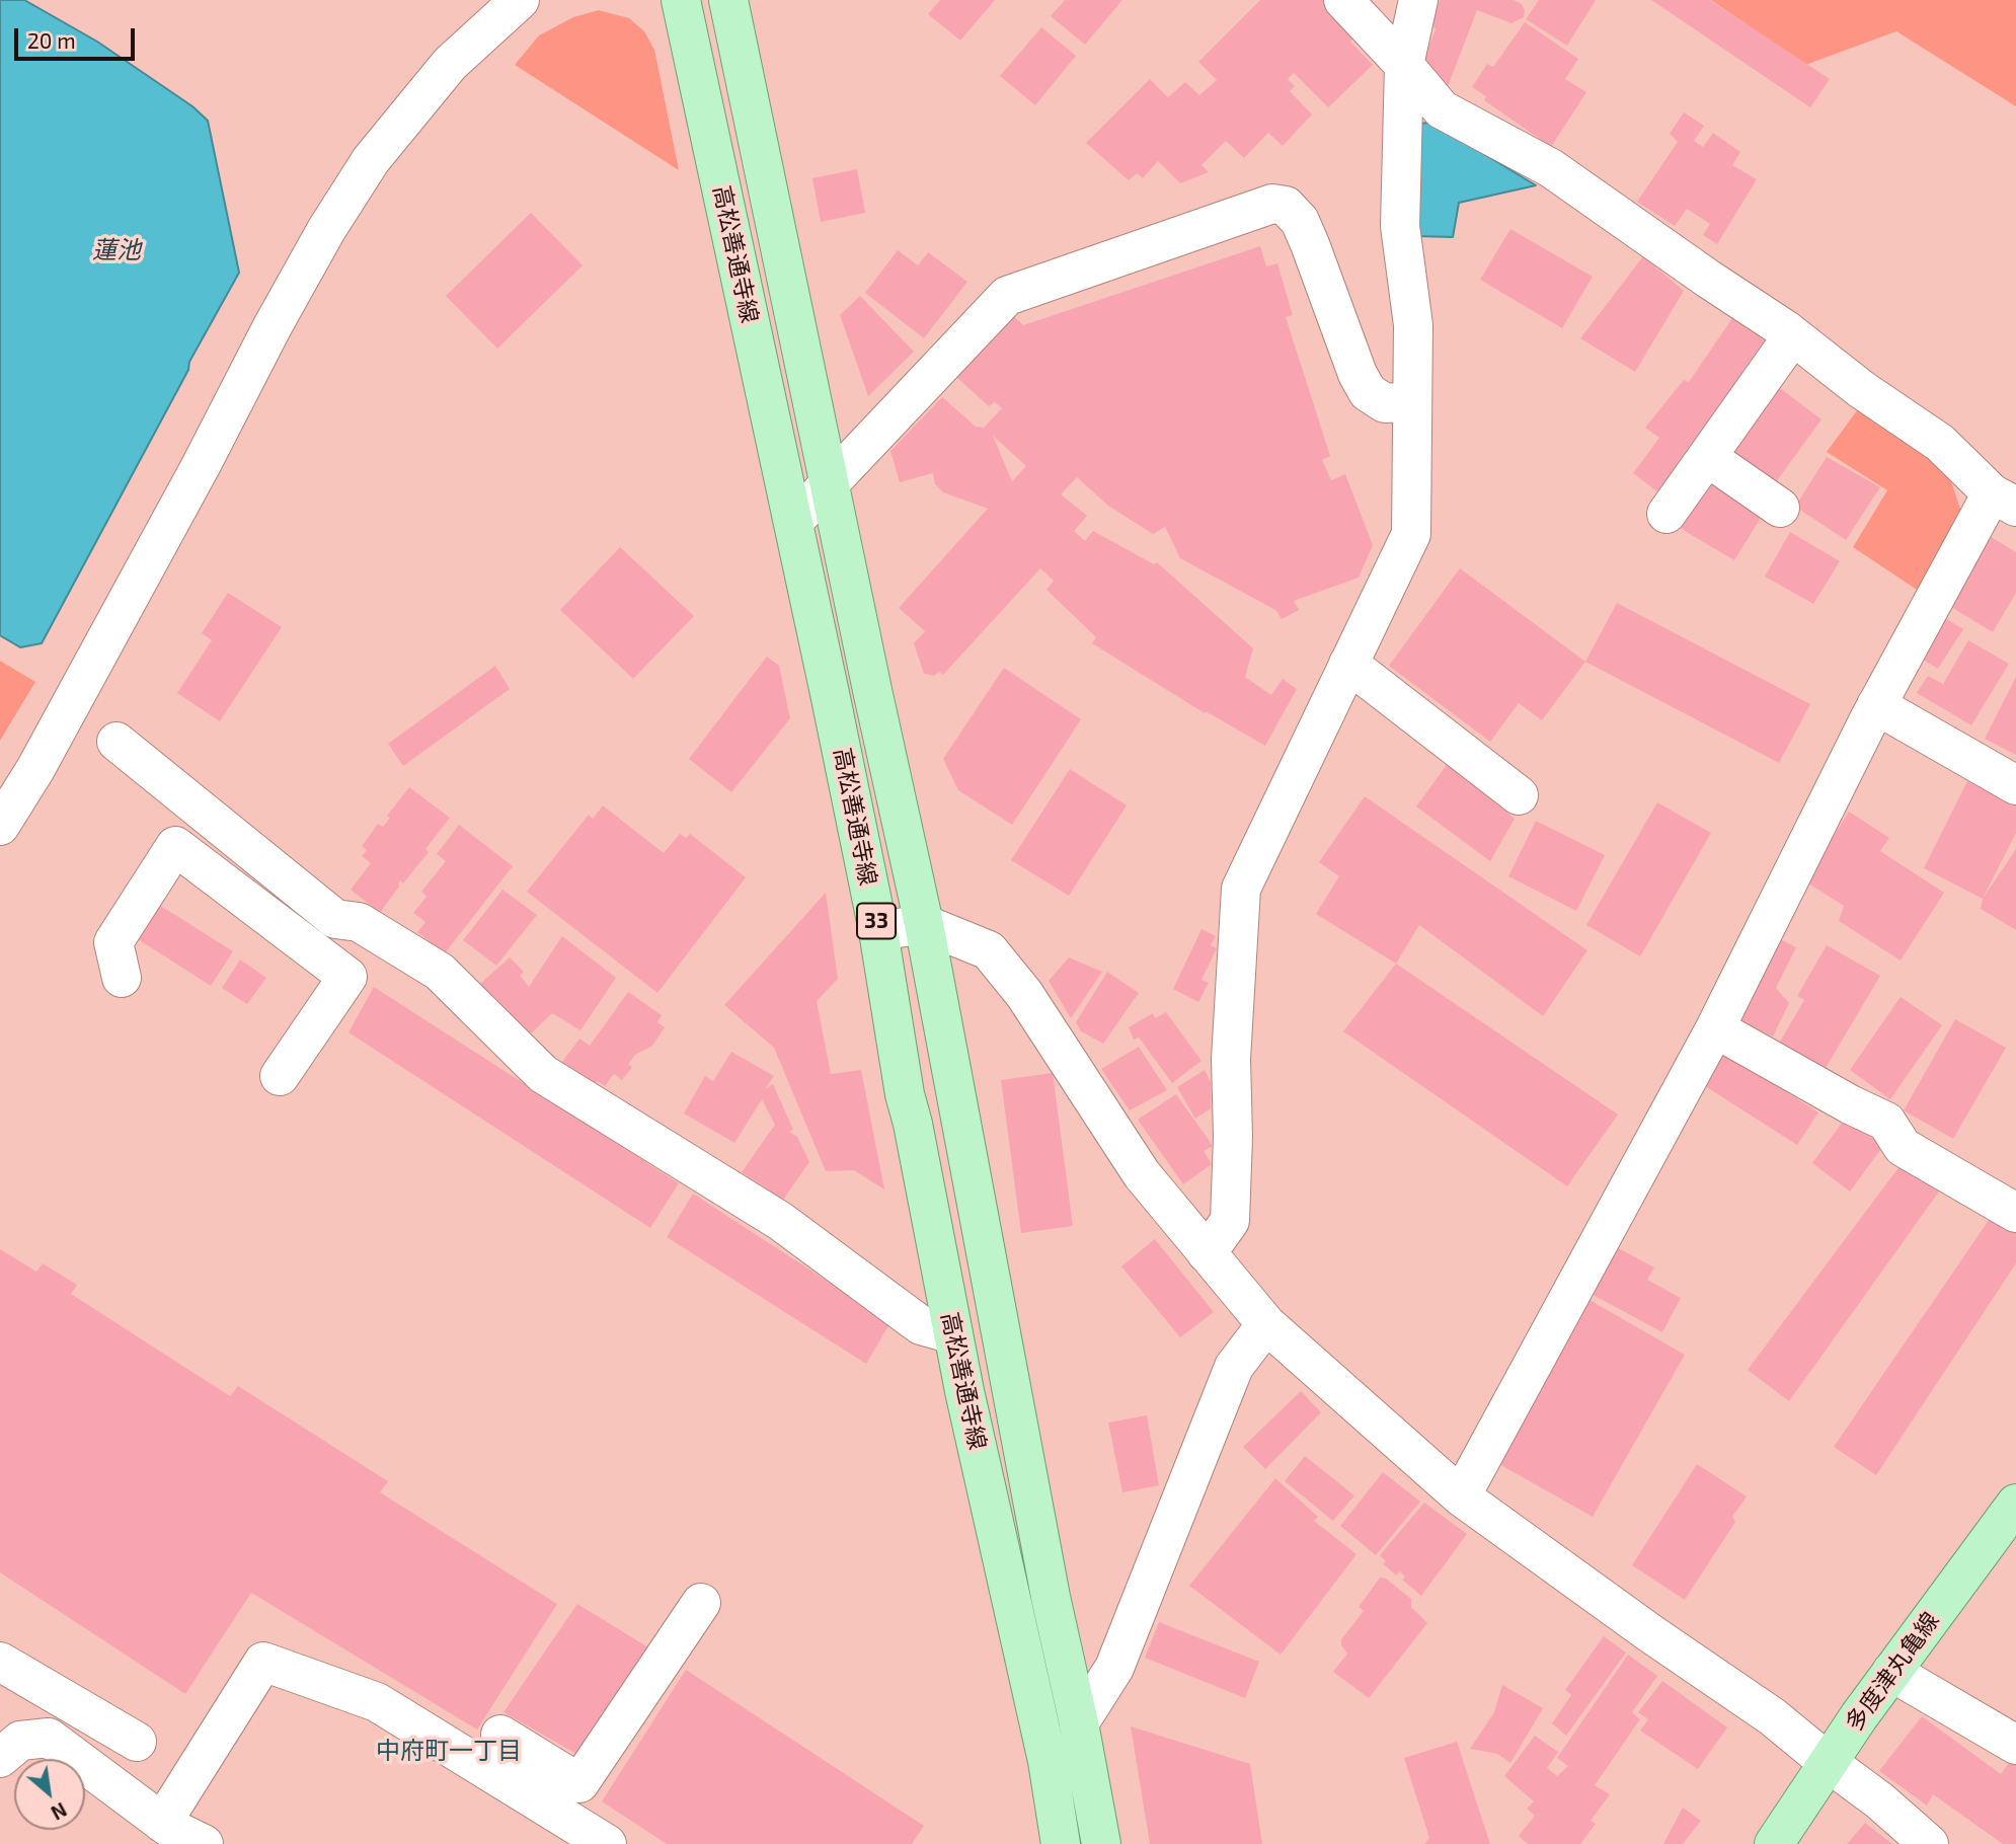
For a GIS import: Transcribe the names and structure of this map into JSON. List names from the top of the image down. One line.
{"streets":{"main road":["高松善通寺線","33","多度津丸亀線"]},"districts":["中府町一丁目"],"water":["蓮池"],"scale_bar":"20 m","north":"bottom right"}
